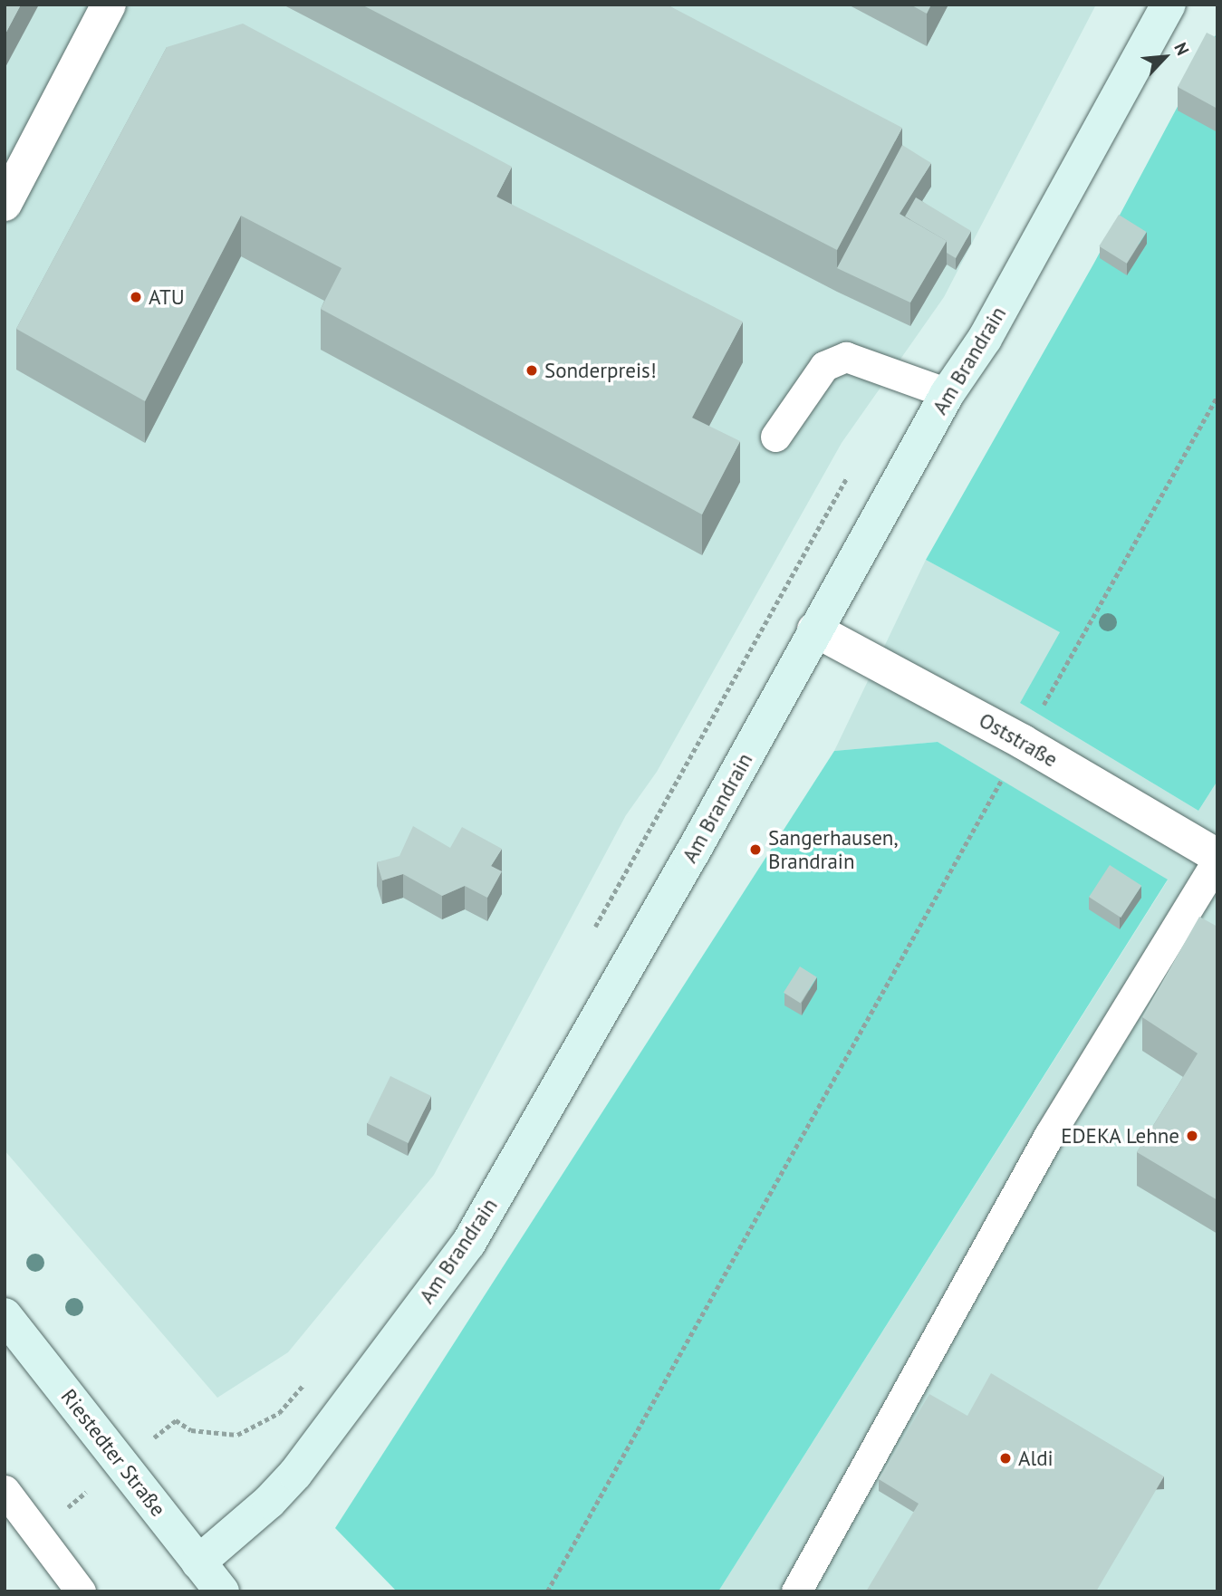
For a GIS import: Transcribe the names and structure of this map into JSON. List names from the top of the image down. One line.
{"streets":{"main road":["Am Brandrain","Riestedter Straße"],"street":["Oststraße"]},"crossings":[["Am Brandrain","Oststraße"],["Am Brandrain","Riestedter Straße"]],"places":["ATU","Sonderpreis!","Sangerhausen, Brandrain","EDEKA Lehne","Aldi"],"north":"top right"}
